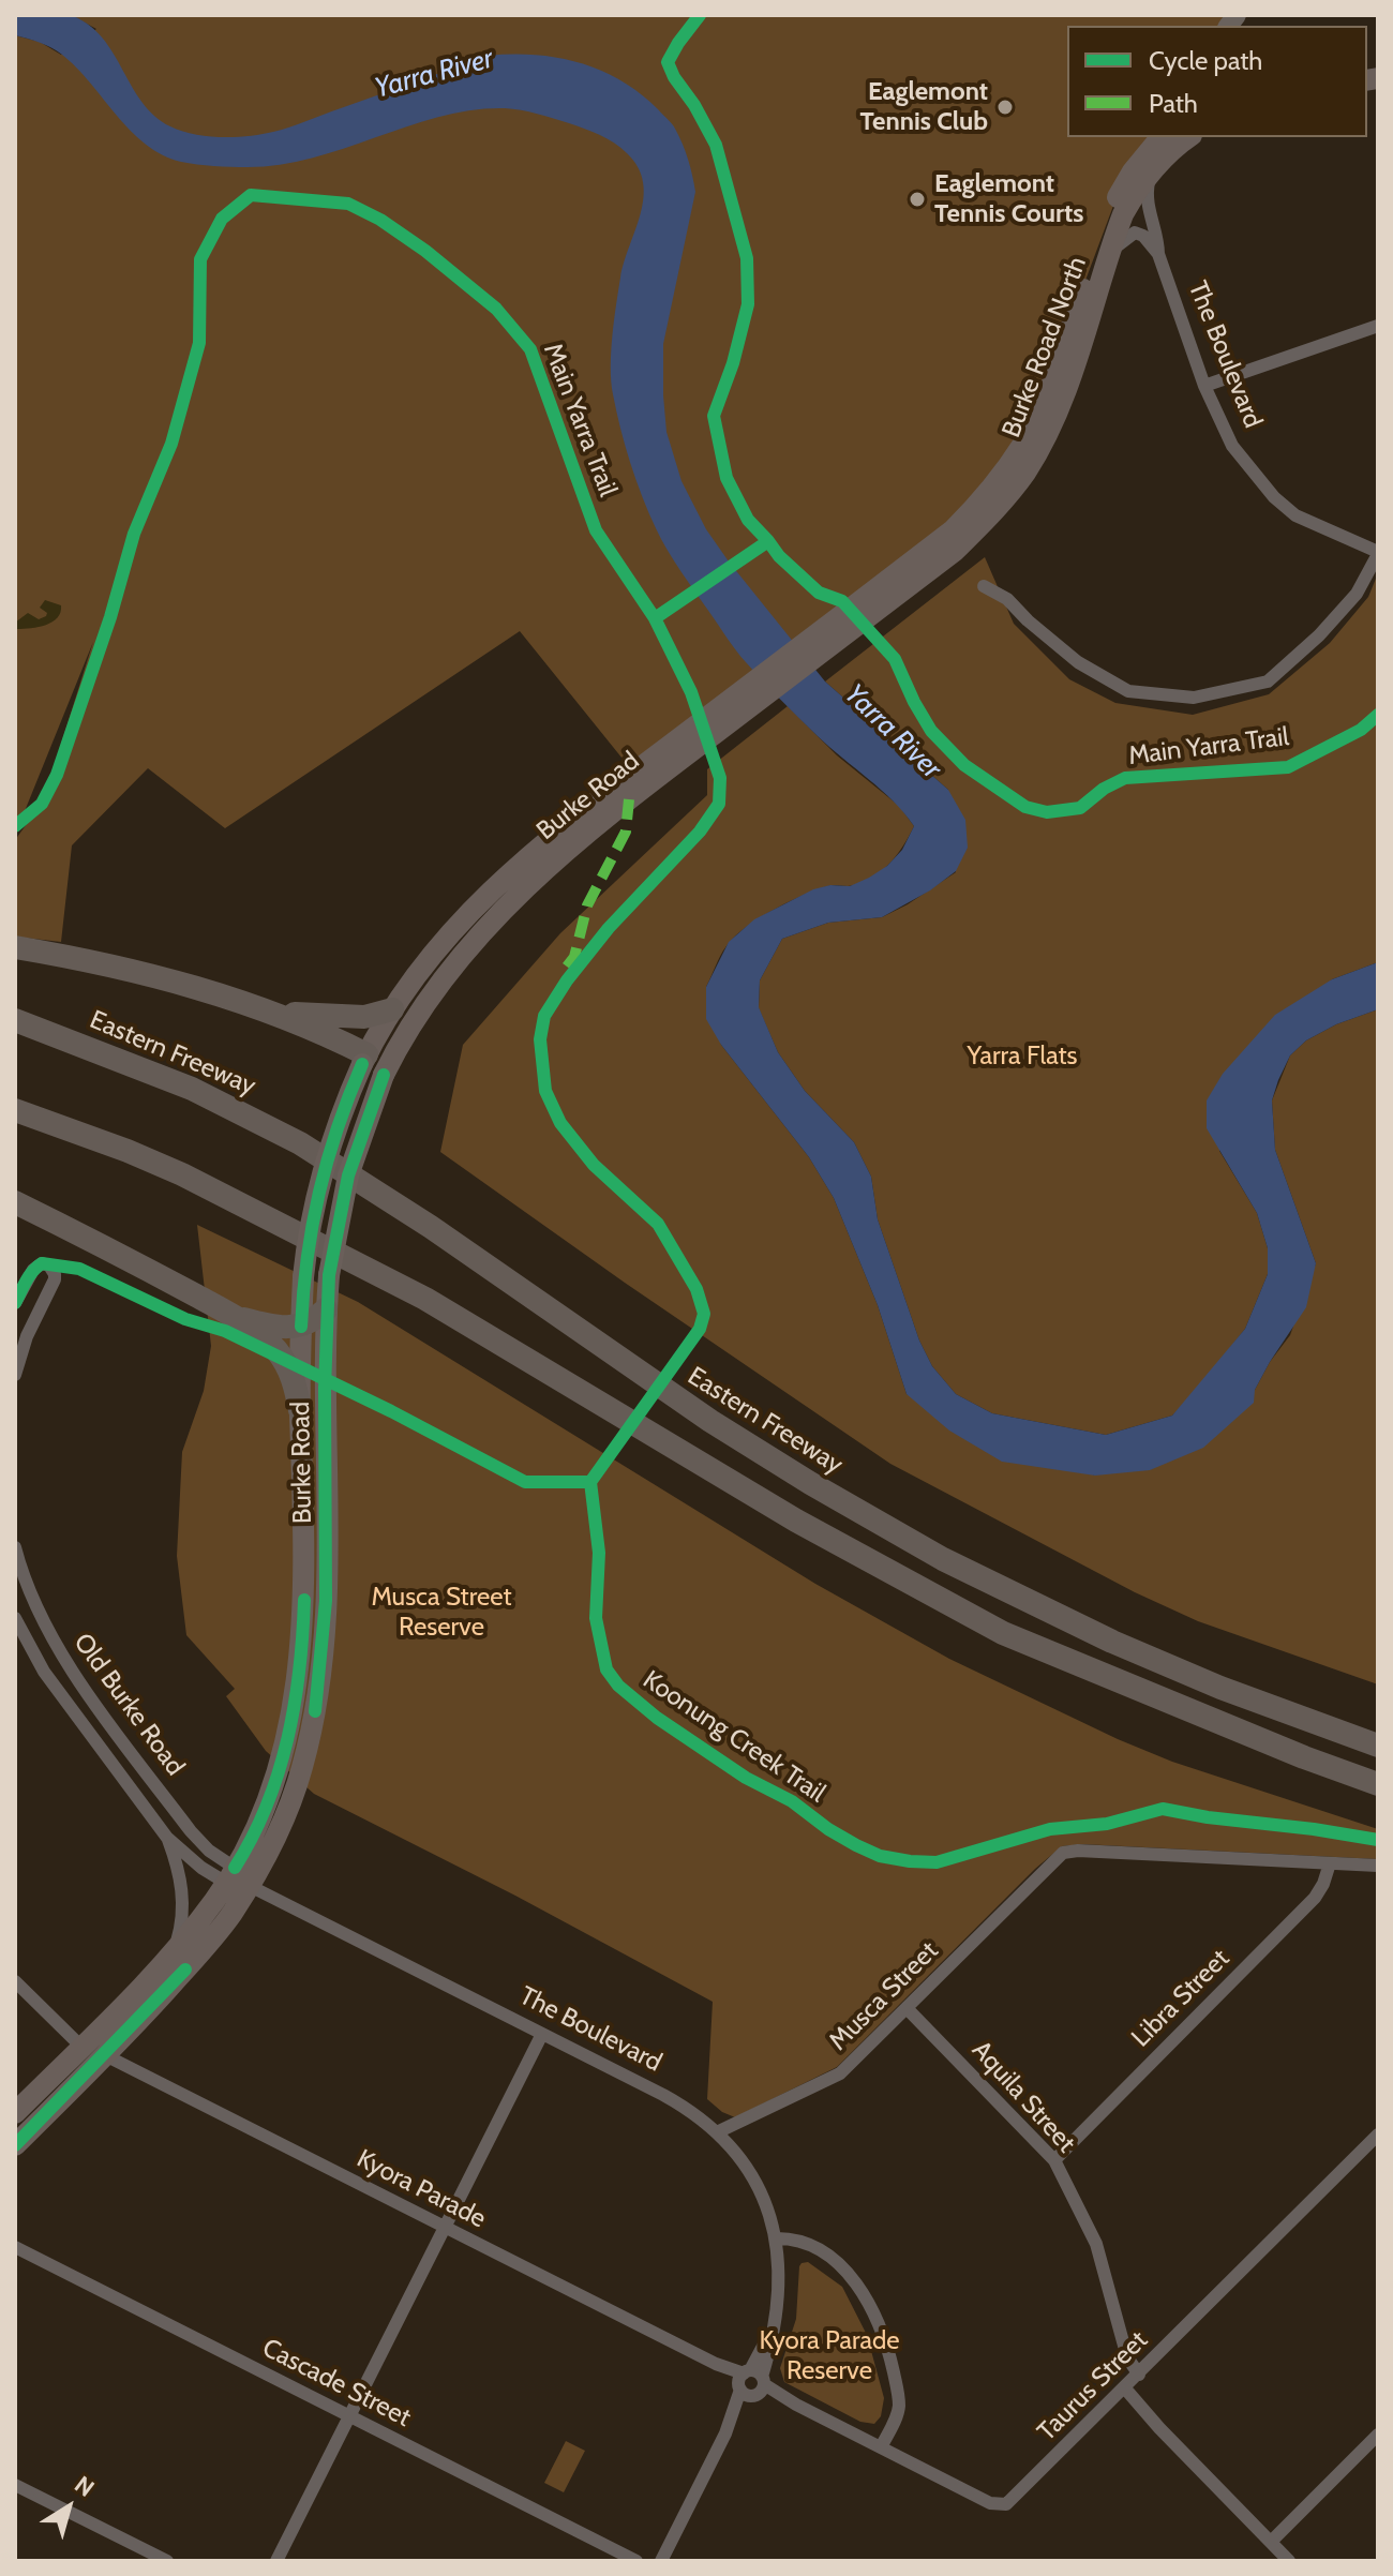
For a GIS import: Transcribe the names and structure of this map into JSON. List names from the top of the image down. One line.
{"streets":{"highway":["Eastern Freeway"],"main road":["Burke Road North","Burke Road"],"street":["The Boulevard","Old Burke Road","Musca Street","Libra Street","Aquila Street","Kyora Parade","Cascade Street","Taurus Street"],"cycle path":["Main Yarra Trail","Koonung Creek Trail"]},"crossings":[["Burke Road North","The Boulevard"],["The Boulevard","Burke Road"],["The Boulevard","Musca Street"],["The Boulevard","Kyora Parade"],["The Boulevard","Taurus Street"],["Burke Road","Old Burke Road"],["Burke Road","Kyora Parade"],["Musca Street","Libra Street"],["Musca Street","Aquila Street"],["Libra Street","Aquila Street"],["Aquila Street","Taurus Street"],["Kyora Parade","Taurus Street"]],"water":["Yarra River"],"parks":["Yarra Flats","Musca Street Reserve","Kyora Parade Reserve"],"places":["Eaglemont Tennis Club","Eaglemont Tennis Courts"],"legend":["Cycle path","Path"],"north":"top right"}
